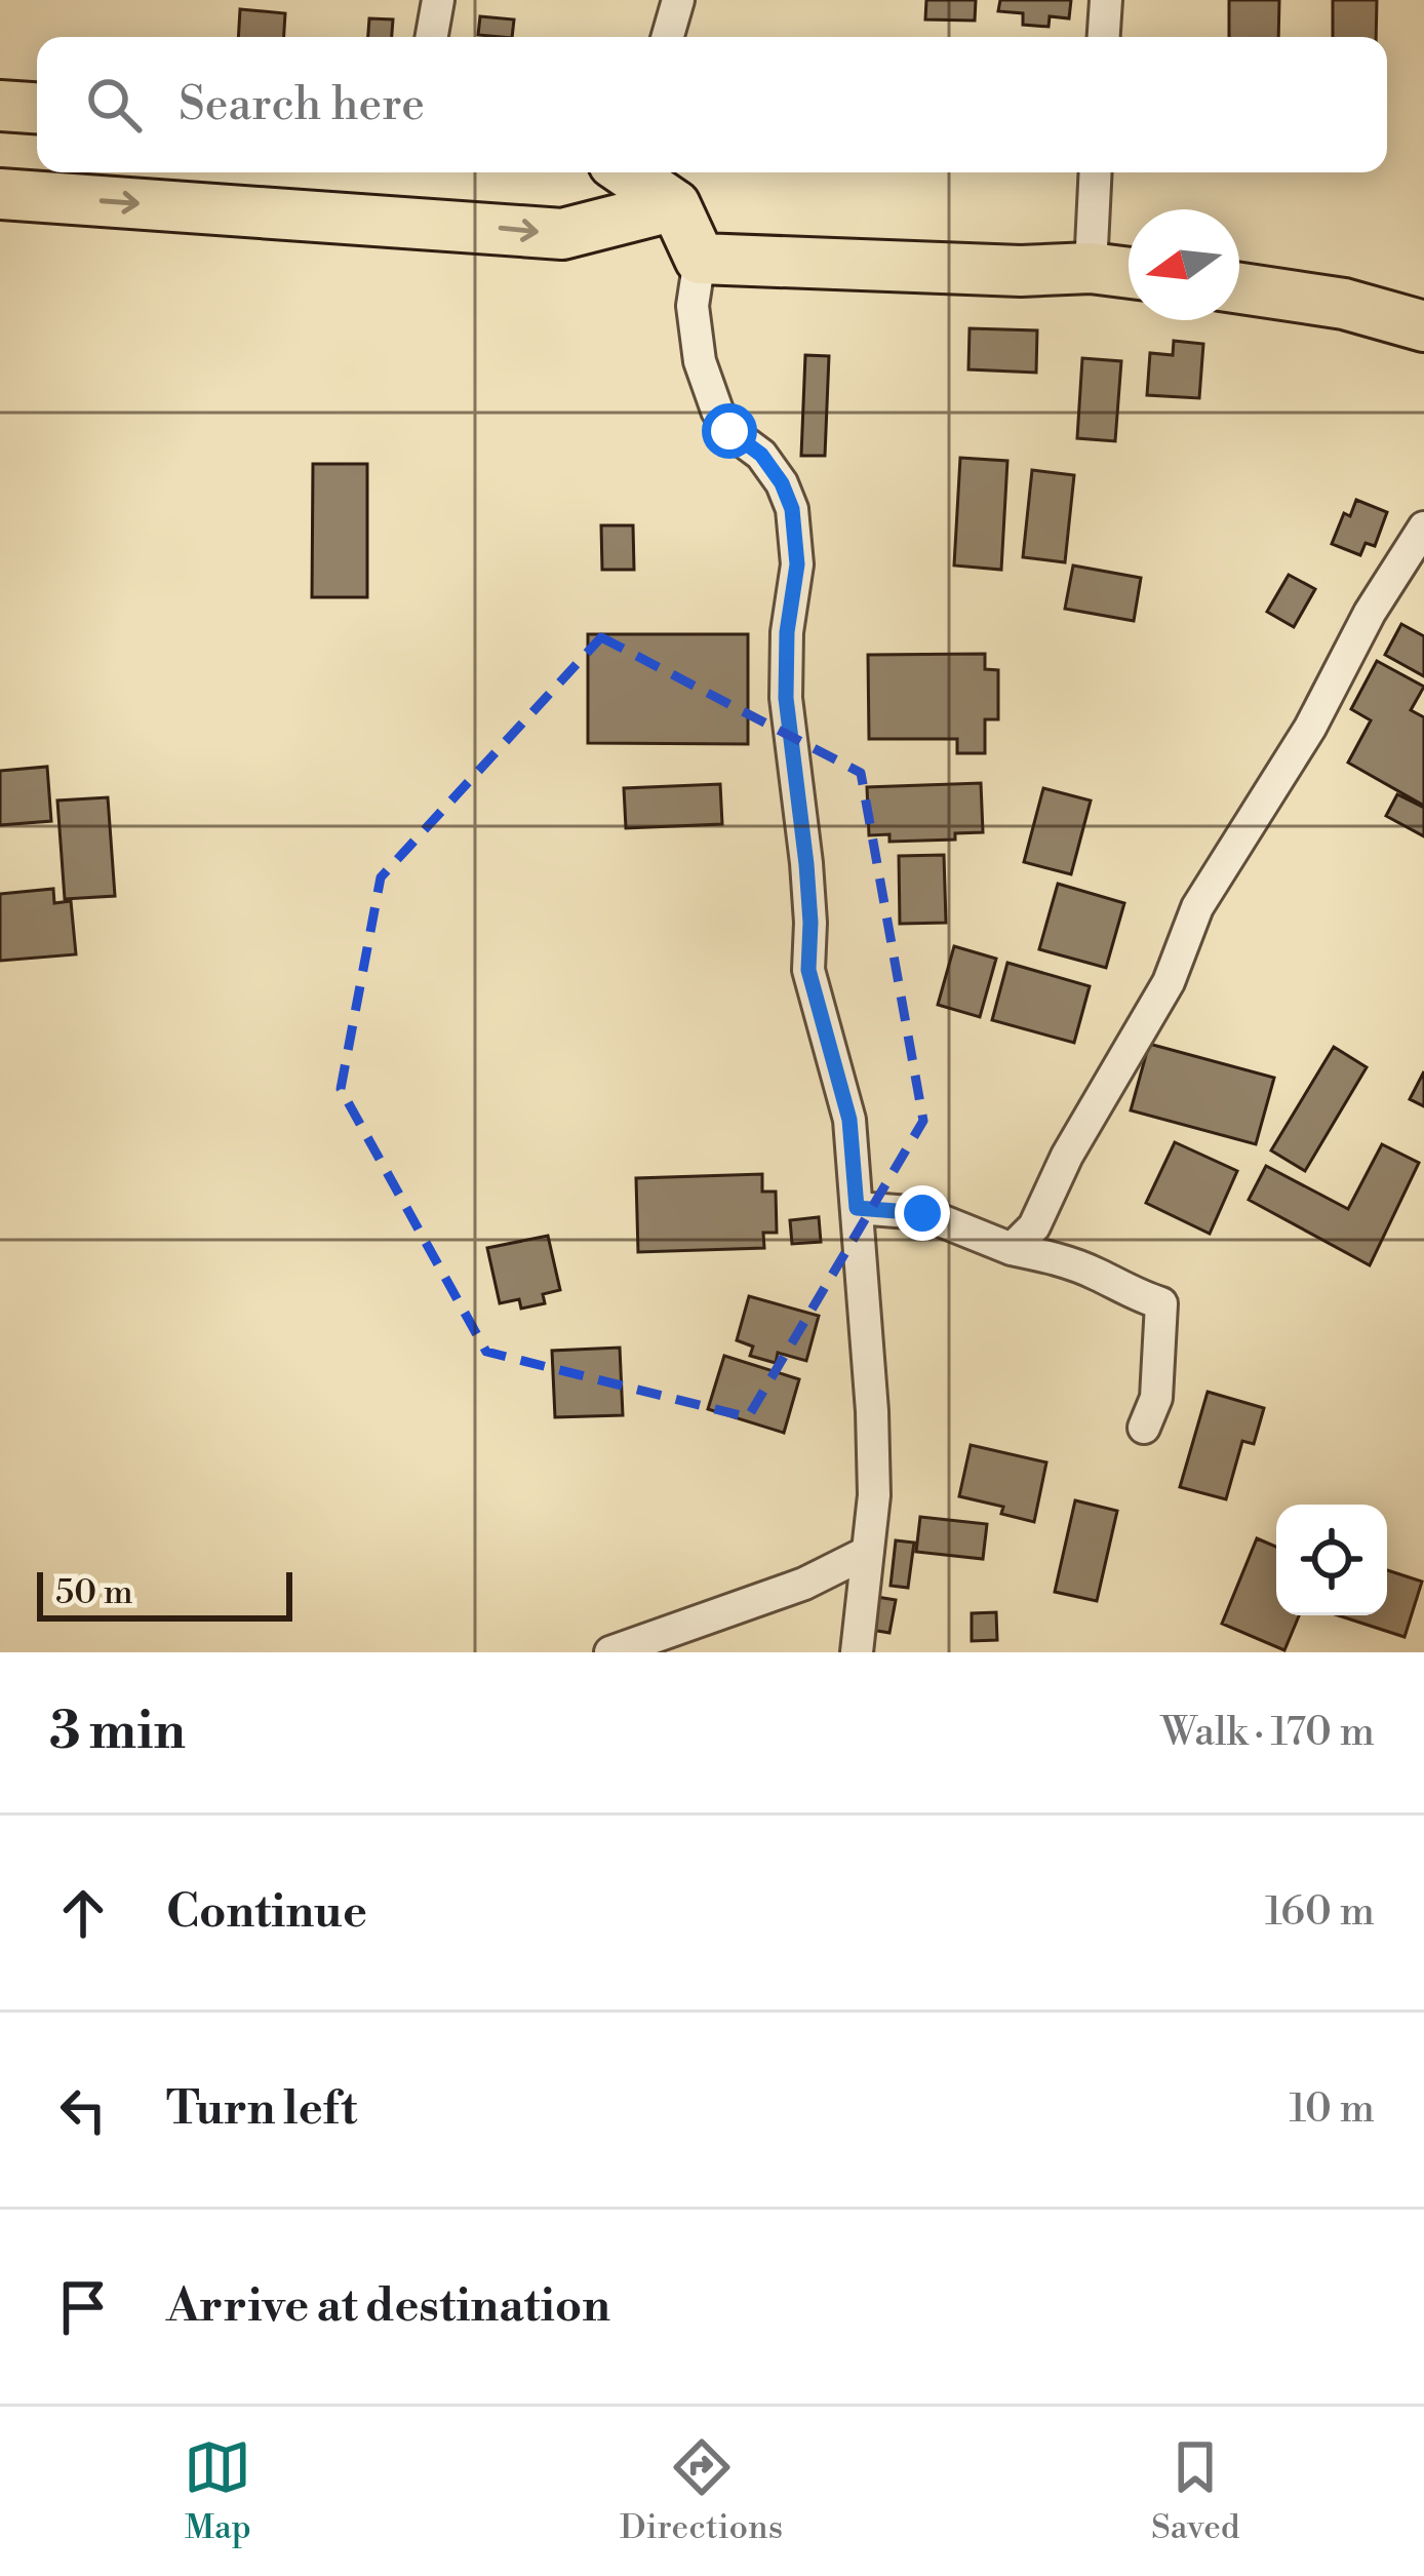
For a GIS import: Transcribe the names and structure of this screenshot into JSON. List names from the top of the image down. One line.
{"scale_bar":"50 m","north":"left","page":{"search":"Search here","scale":"50 m","heading":["3 min","Walk · 170 m"],"list":[["Continue","160 m"],["Turn left","10 m"],"Arrive at destination"],"nav":["Map","Directions","Saved"]}}
